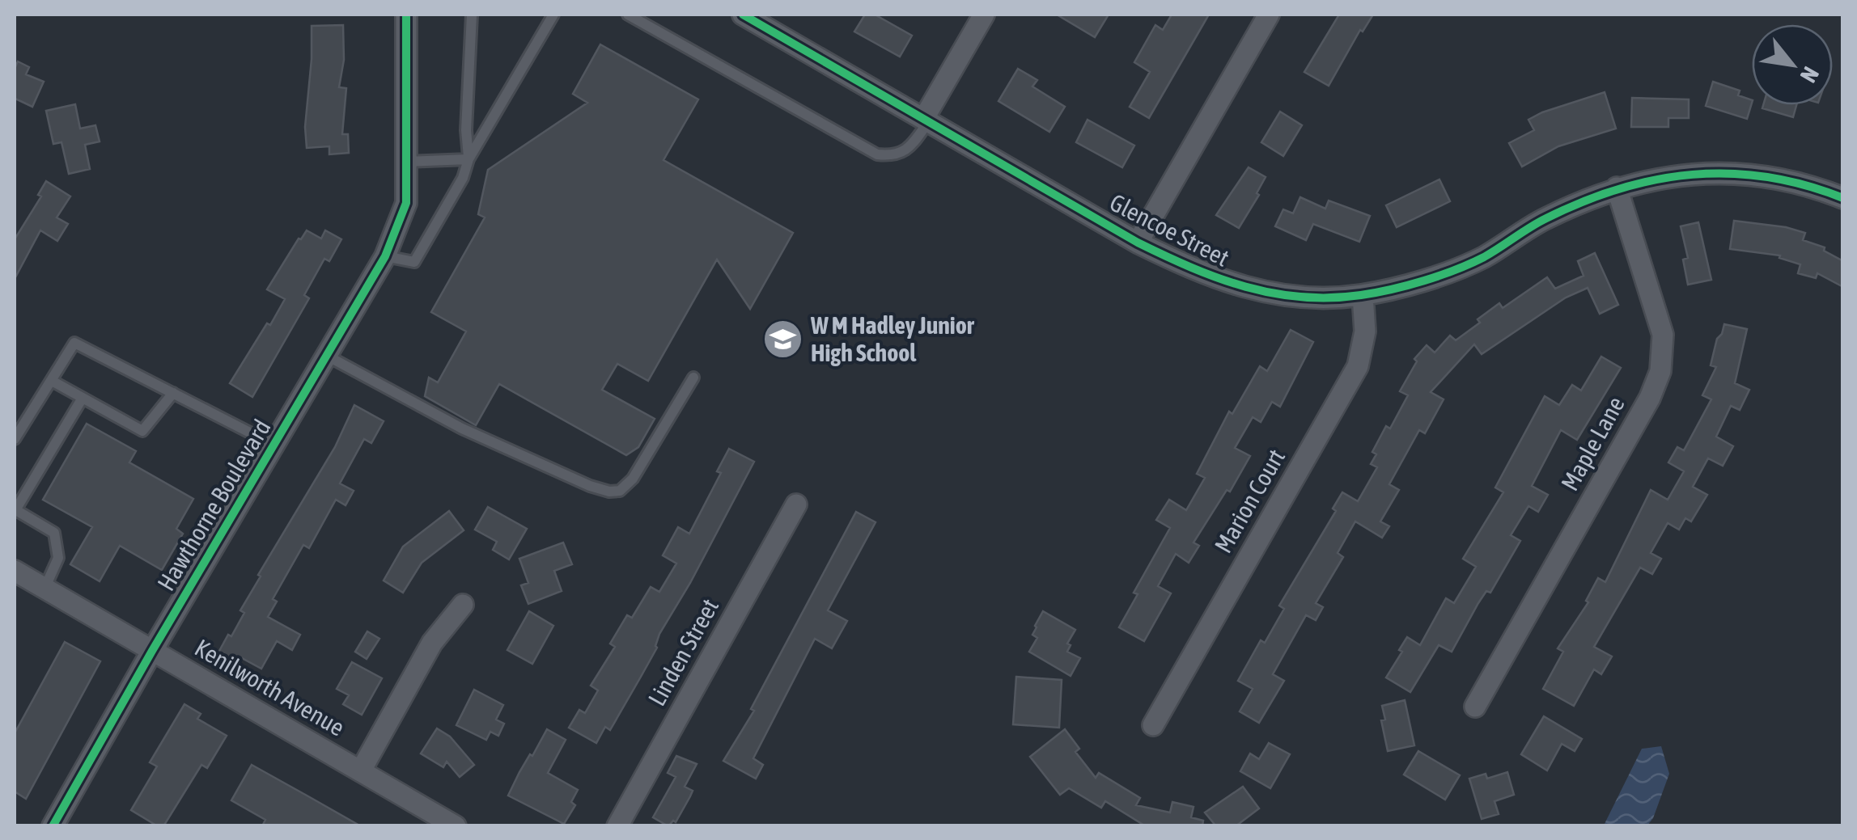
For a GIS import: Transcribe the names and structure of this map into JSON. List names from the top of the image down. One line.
{"streets":{"street":["Glencoe Street","Maple Lane","Marion Court","Hawthorne Boulevard","Linden Street","Kenilworth Avenue"]},"crossings":[["Glencoe Street","Maple Lane"],["Glencoe Street","Marion Court"],["Hawthorne Boulevard","Kenilworth Avenue"]],"places":{"school or university":["W M Hadley Junior High School"]},"north":"bottom right"}
